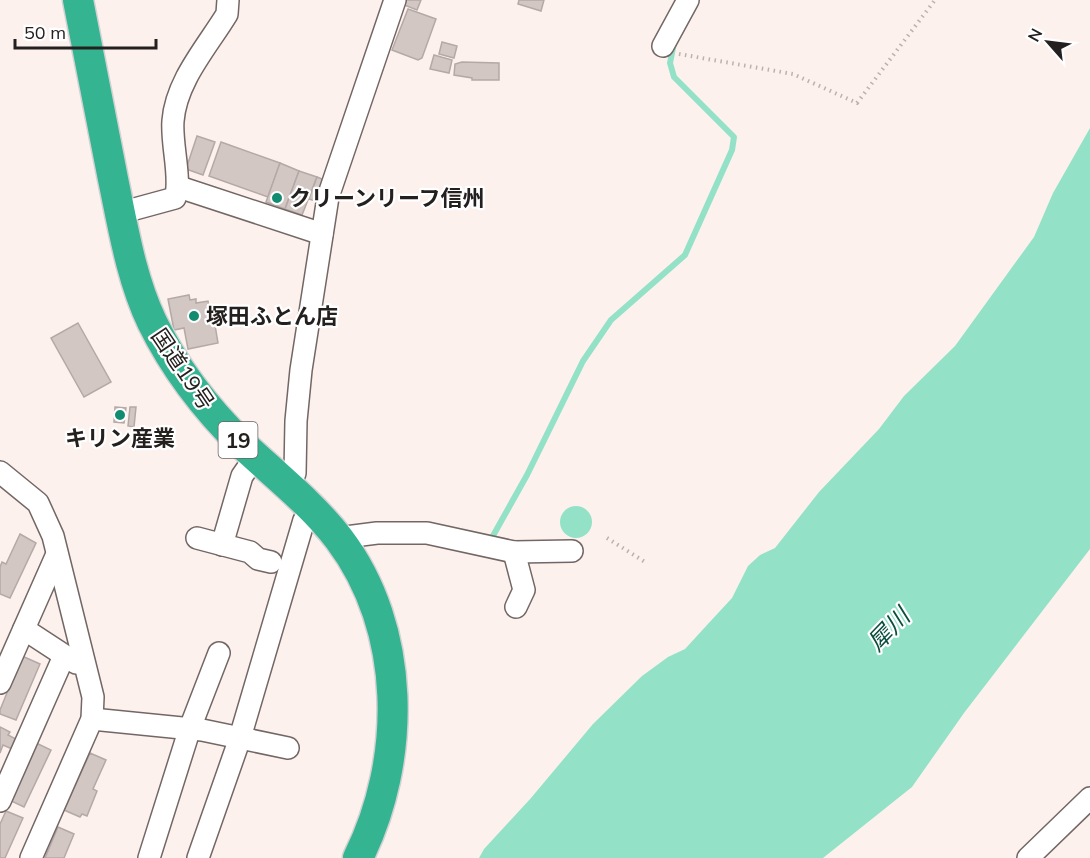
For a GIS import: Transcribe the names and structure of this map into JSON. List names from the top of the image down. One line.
{"streets":{"highway":["国道19号","19"]},"water":["犀川"],"places":["クリーンリーフ信州","塚田ふとん店","キリン産業"],"scale_bar":"50 m","north":"top left"}
